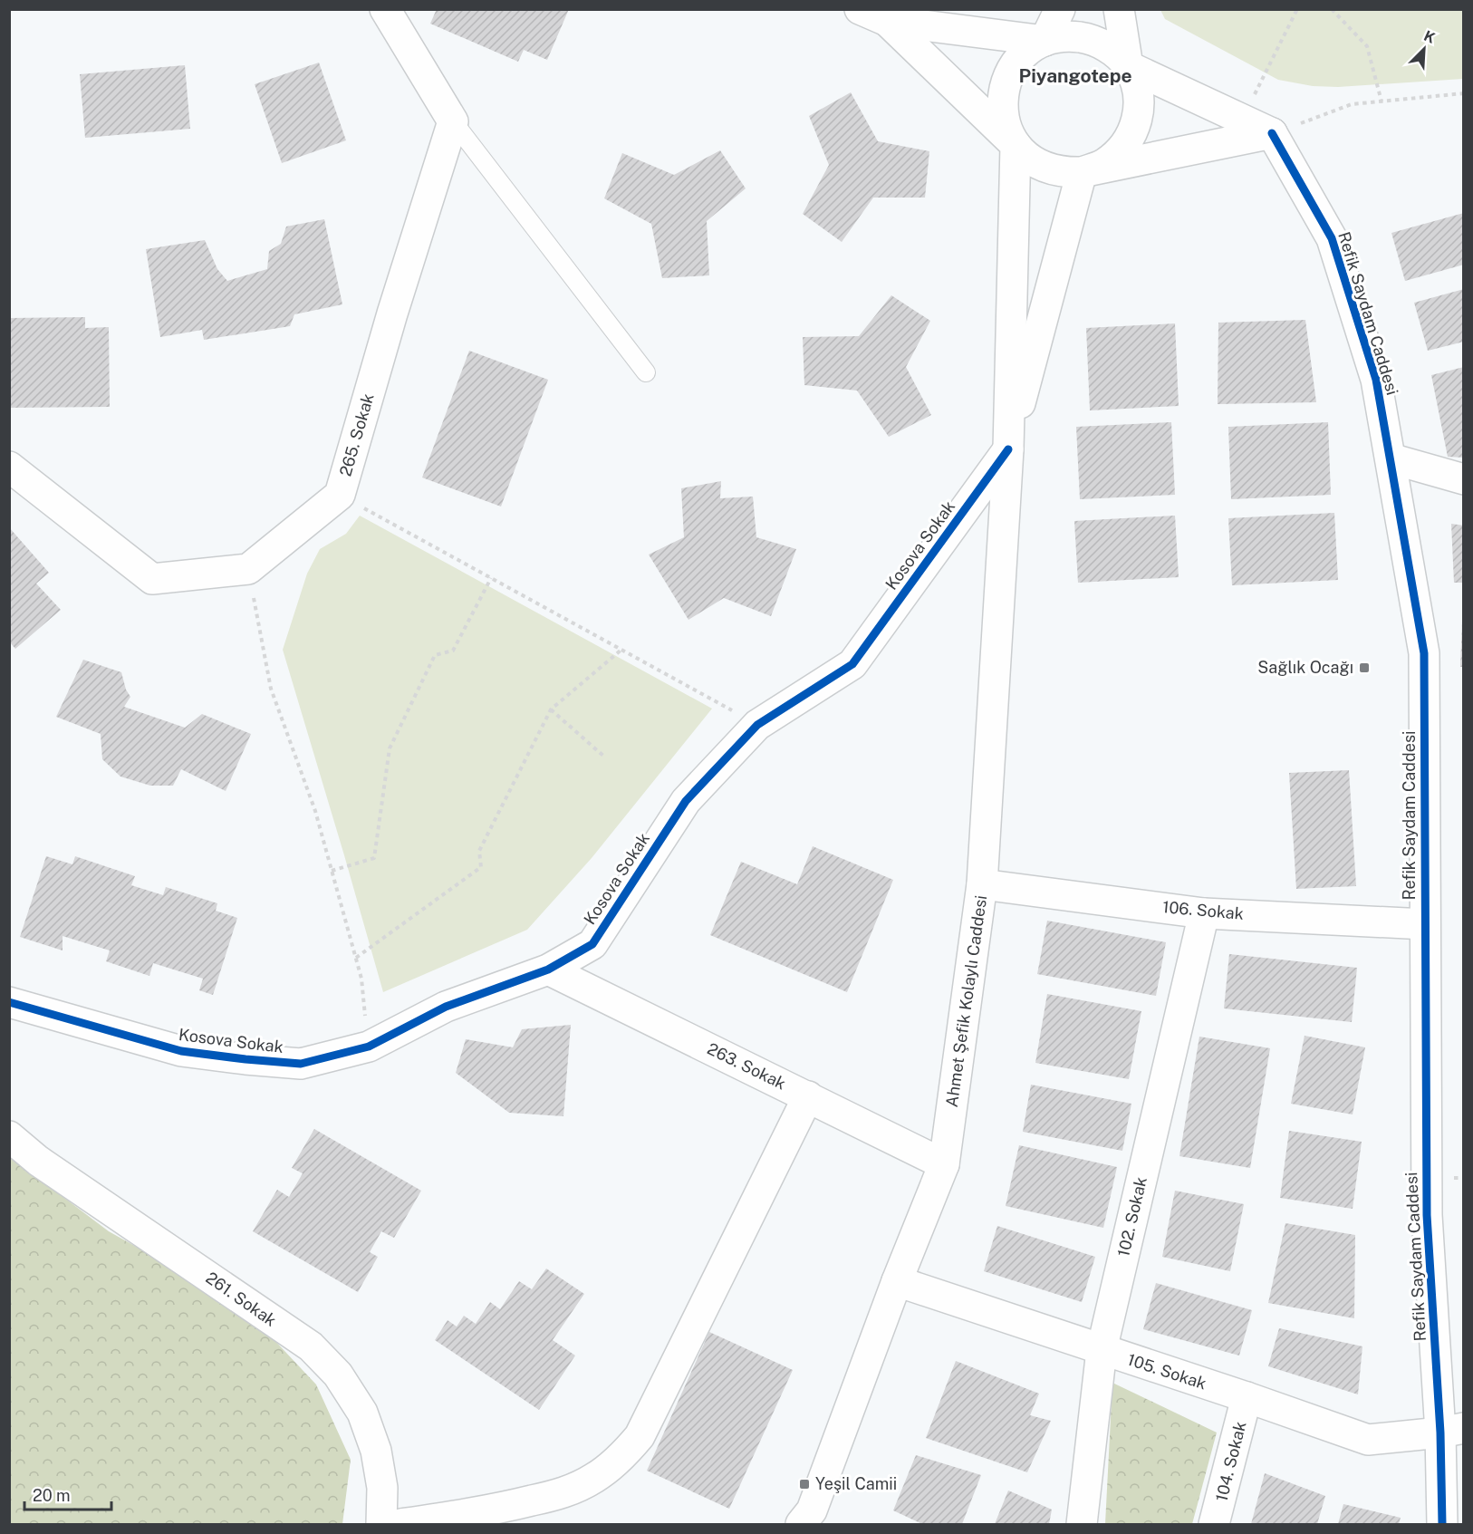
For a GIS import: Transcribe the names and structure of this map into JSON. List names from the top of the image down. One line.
{"streets":{"street":["Refik Saydam Caddesi","265. Sokak","Kosova Sokak","106. Sokak","Ahmet Şefik Kolaylı Caddesi","263. Sokak","102. Sokak","261. Sokak","105. Sokak","104. Sokak"]},"crossings":[["Refik Saydam Caddesi","106. Sokak"],["Refik Saydam Caddesi","105. Sokak"],["Kosova Sokak","Ahmet Şefik Kolaylı Caddesi"],["Kosova Sokak","263. Sokak"],["106. Sokak","Ahmet Şefik Kolaylı Caddesi"],["106. Sokak","102. Sokak"],["Ahmet Şefik Kolaylı Caddesi","263. Sokak"],["Ahmet Şefik Kolaylı Caddesi","105. Sokak"],["102. Sokak","105. Sokak"],["105. Sokak","104. Sokak"]],"districts":["Piyangotepe"],"places":{"transit":["Sağlık Ocağı","Yeşil Camii"]},"scale_bar":"20 m","north":"top right"}
